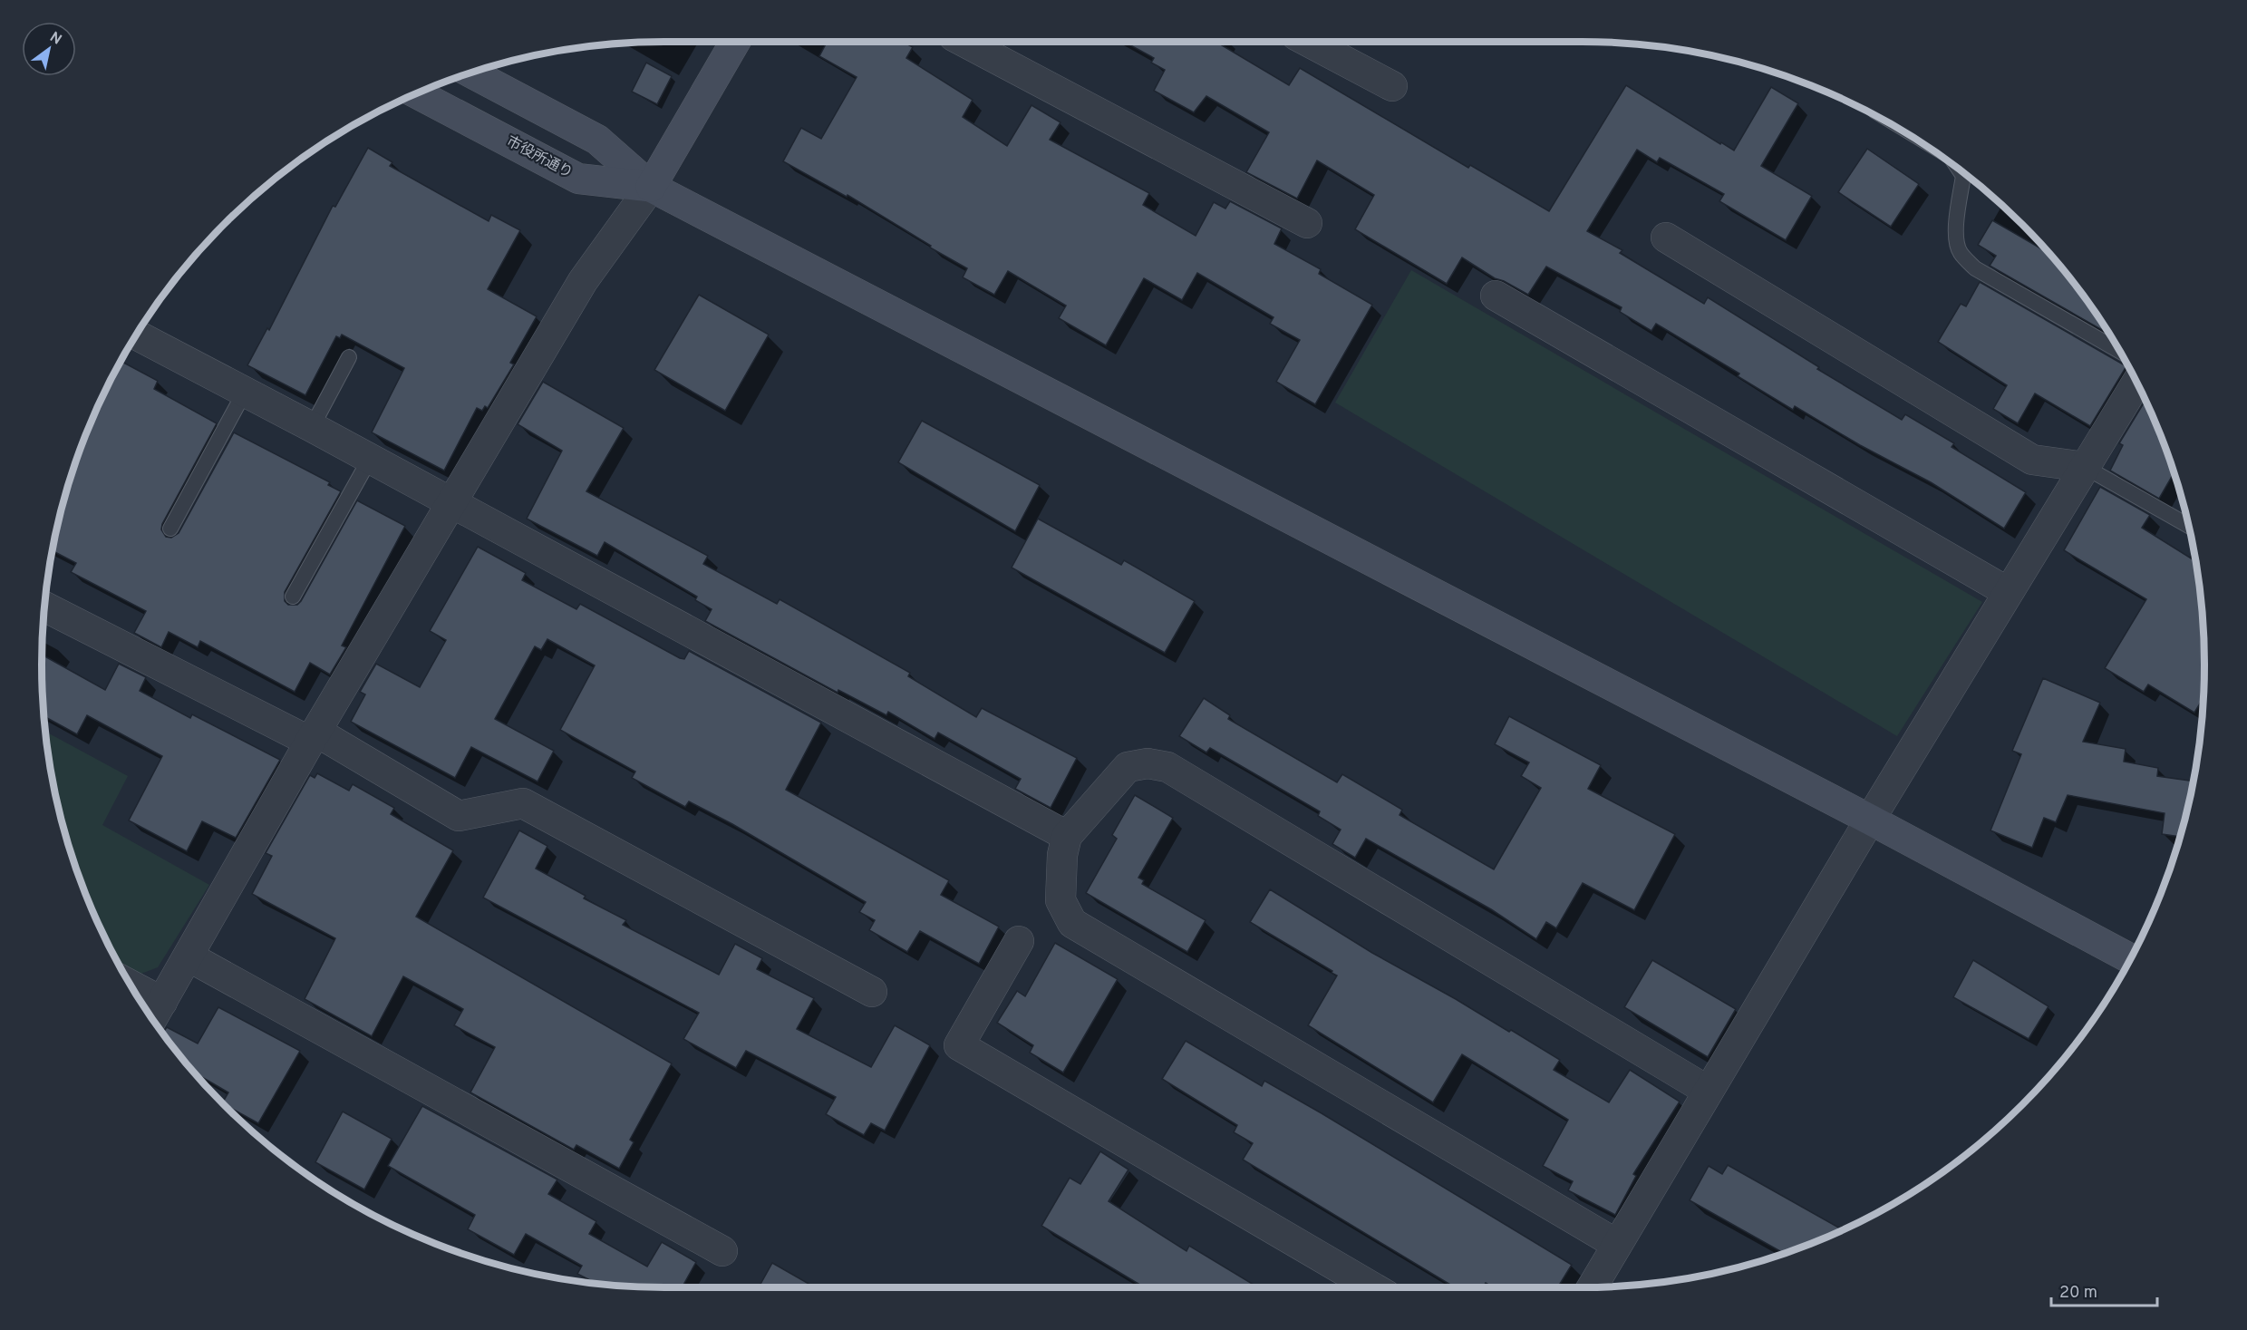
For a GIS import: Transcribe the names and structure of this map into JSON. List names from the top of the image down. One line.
{"streets":{"street":["市役所通り"]},"scale_bar":"20 m","north":"top right"}
